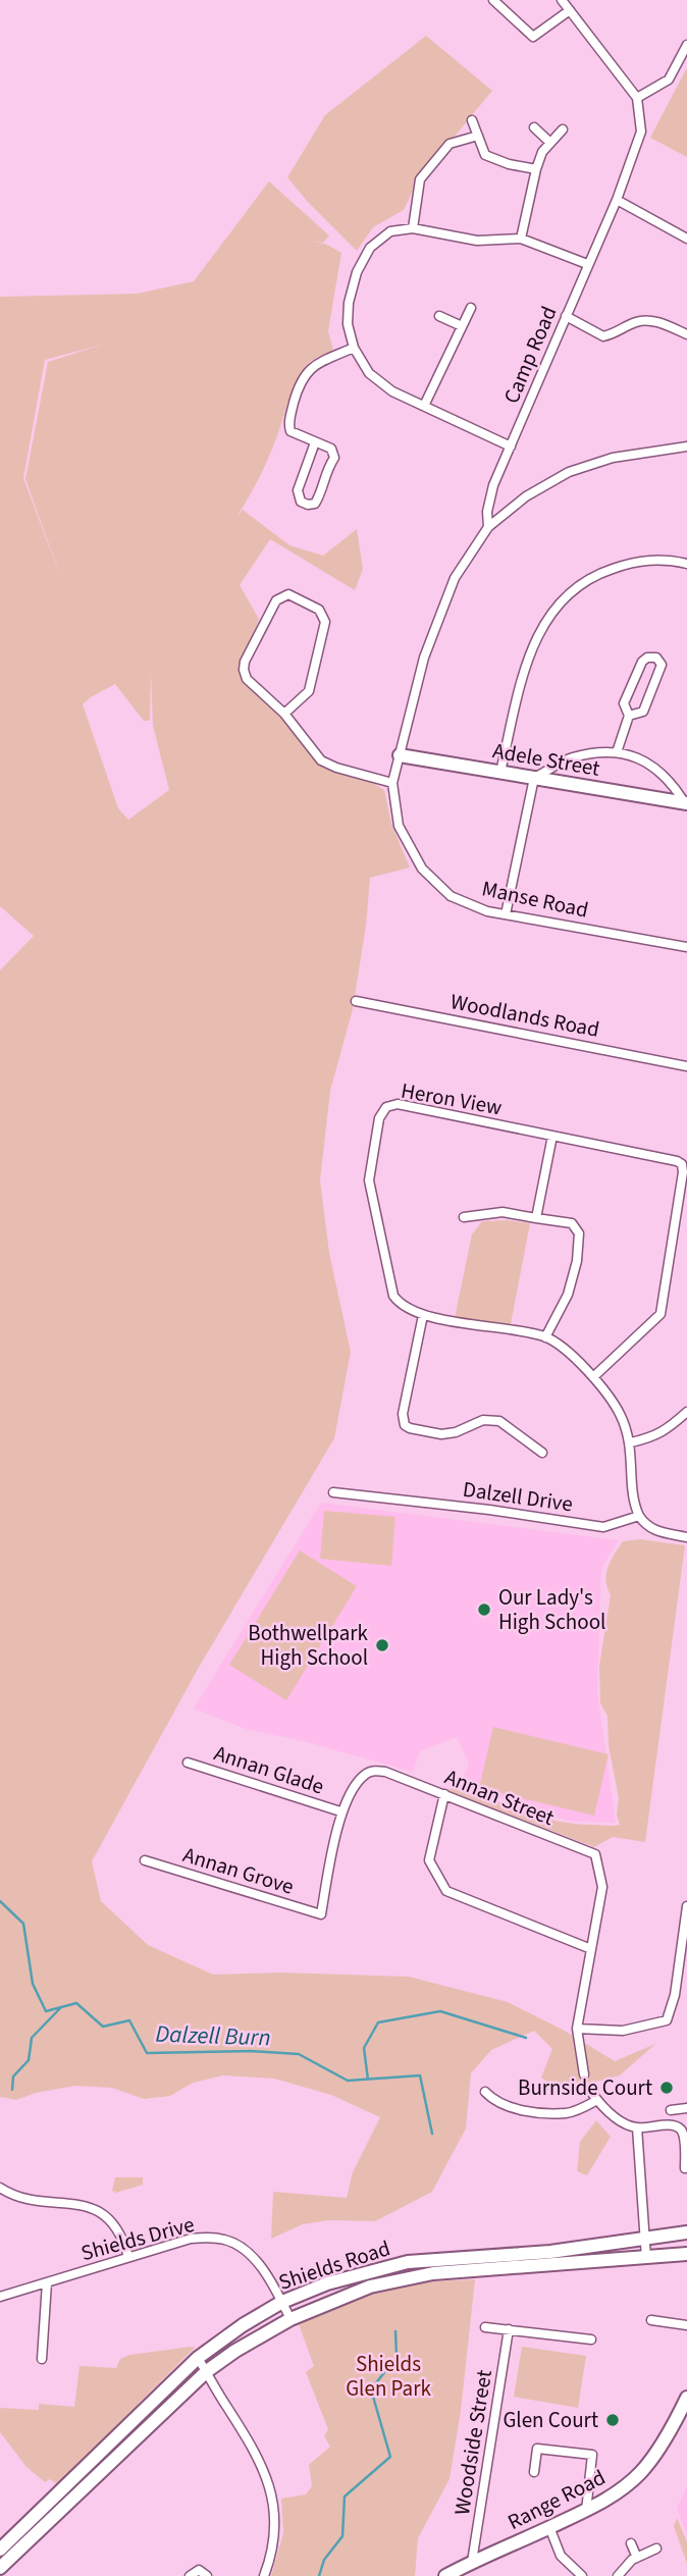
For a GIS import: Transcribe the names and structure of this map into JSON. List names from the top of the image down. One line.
{"streets":{"main road":["Adele Street","Shields Road","Range Road"],"street":["Camp Road","Manse Road","Woodlands Road","Heron View","Dalzell Drive","Annan Glade","Annan Street","Annan Grove","Shields Drive","Woodside Street"]},"crossings":[["Camp Road","Manse Road"],["Adele Street","Manse Road"],["Heron View","Dalzell Drive"],["Annan Glade","Annan Street"],["Annan Street","Annan Grove"],["Shields Drive","Shields Road"],["Woodside Street","Range Road"]],"water":["Dalzell Burn"],"parks":["Shields Glen Park"],"places":["Our Lady's High School","Bothwellpark High School","Burnside Court","Glen Court"]}
